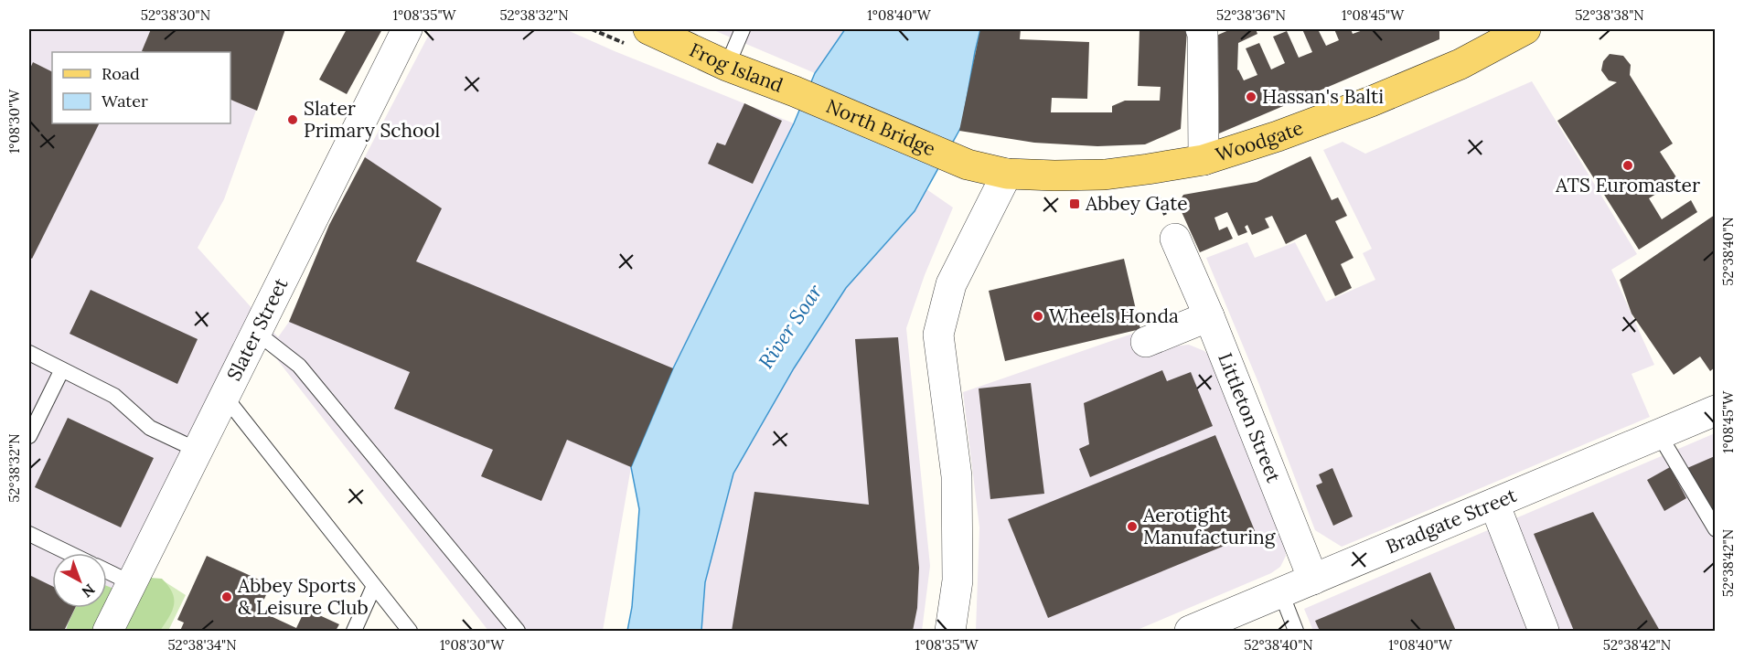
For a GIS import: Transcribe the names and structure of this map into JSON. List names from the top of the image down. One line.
{"streets":{"main road":["Frog Island","North Bridge","Woodgate"],"street":["Slater Street","Littleton Street","Bradgate Street"]},"crossings":[["Frog Island","North Bridge"],["North Bridge","Woodgate"],["Littleton Street","Bradgate Street"]],"water":["River Soar"],"places":{"other":["Hassan's Balti","Slater Primary School","ATS Euromaster","Wheels Honda","Aerotight Manufacturing","Abbey Sports & Leisure Club"],"transit":["Abbey Gate"]},"legend":["Road","Water"],"north":"bottom right","coordinates":["52°38'30\"N","1°08'35\"W","52°38'32\"N","1°08'40\"W","52°38'36\"N","1°08'45\"W","52°38'38\"N","1°08'30\"W","52°38'40\"N","52°38'42\"N","52°38'34\"N"]}
